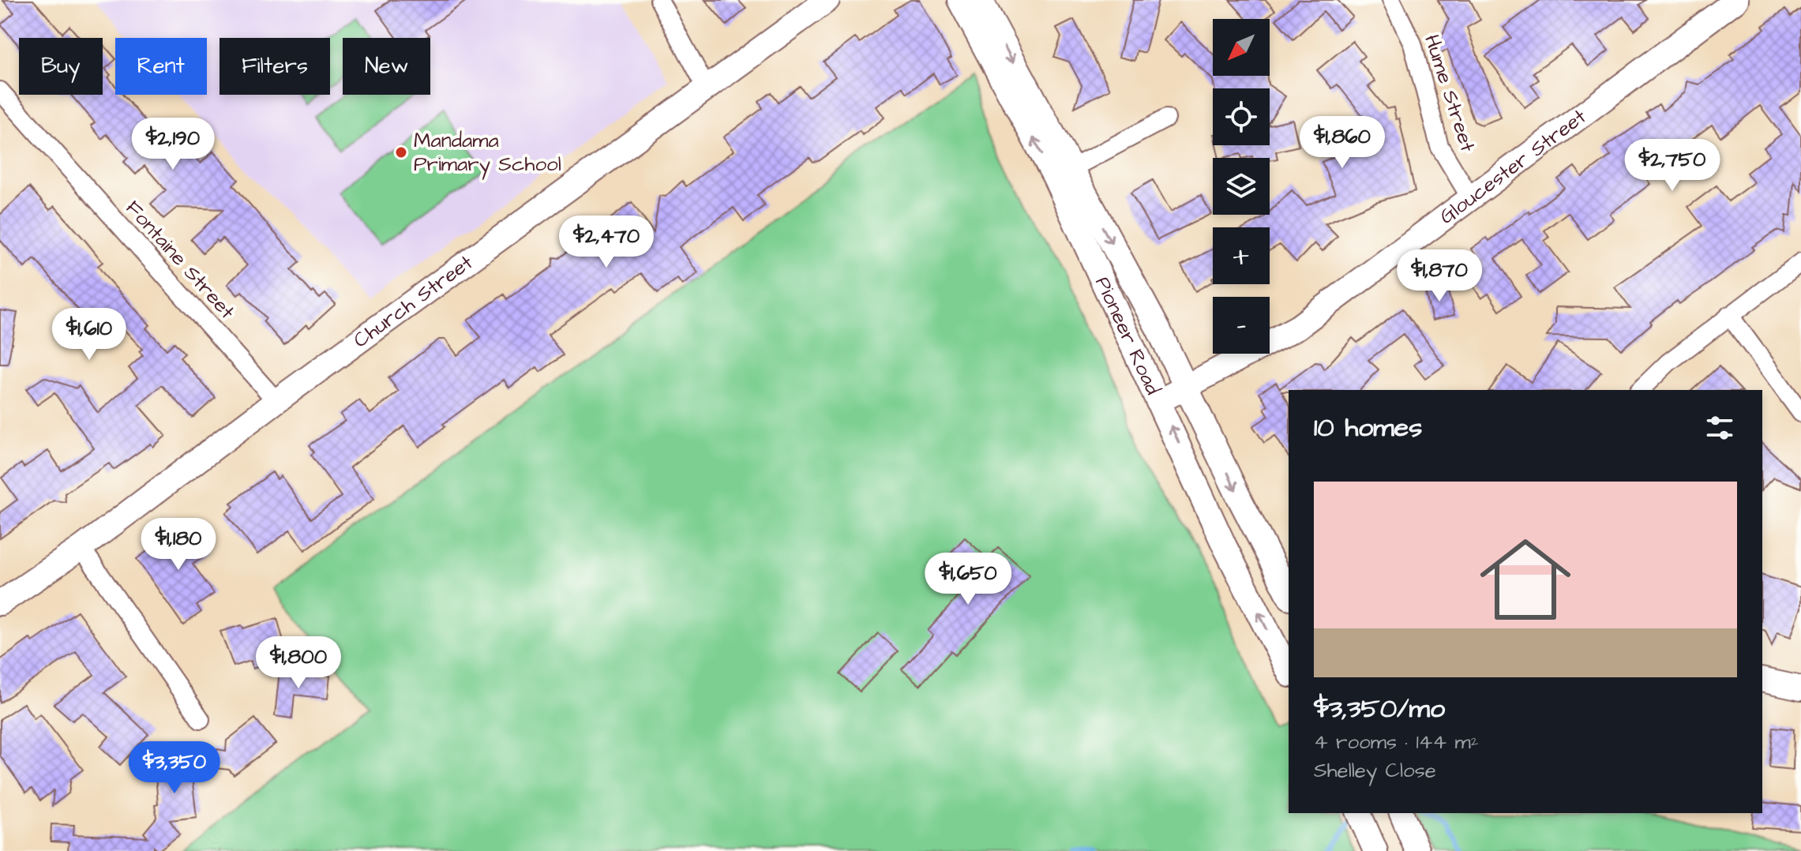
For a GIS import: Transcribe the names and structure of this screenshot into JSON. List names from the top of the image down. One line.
{"streets":{"street":["Hume Street","Gloucester Street","Fontaine Street","Church Street","Pioneer Road"]},"crossings":[["Hume Street","Gloucester Street"],["Gloucester Street","Pioneer Road"],["Fontaine Street","Church Street"]],"places":["Mandama Primary School"],"north":"bottom left","page":{"map_buttons":["+","−"],"chip":["Buy","Rent","Filters","New"],"price":["$1,860","$2,190","$2,750","$2,470","$1,870","$1,610","$1,180","$1,650","$1,800","$3,350"],"heading":"10 homes","list":[{"name":"$3,350/mo","note":"4 rooms · 144 m² · Shelley Close"}]}}
